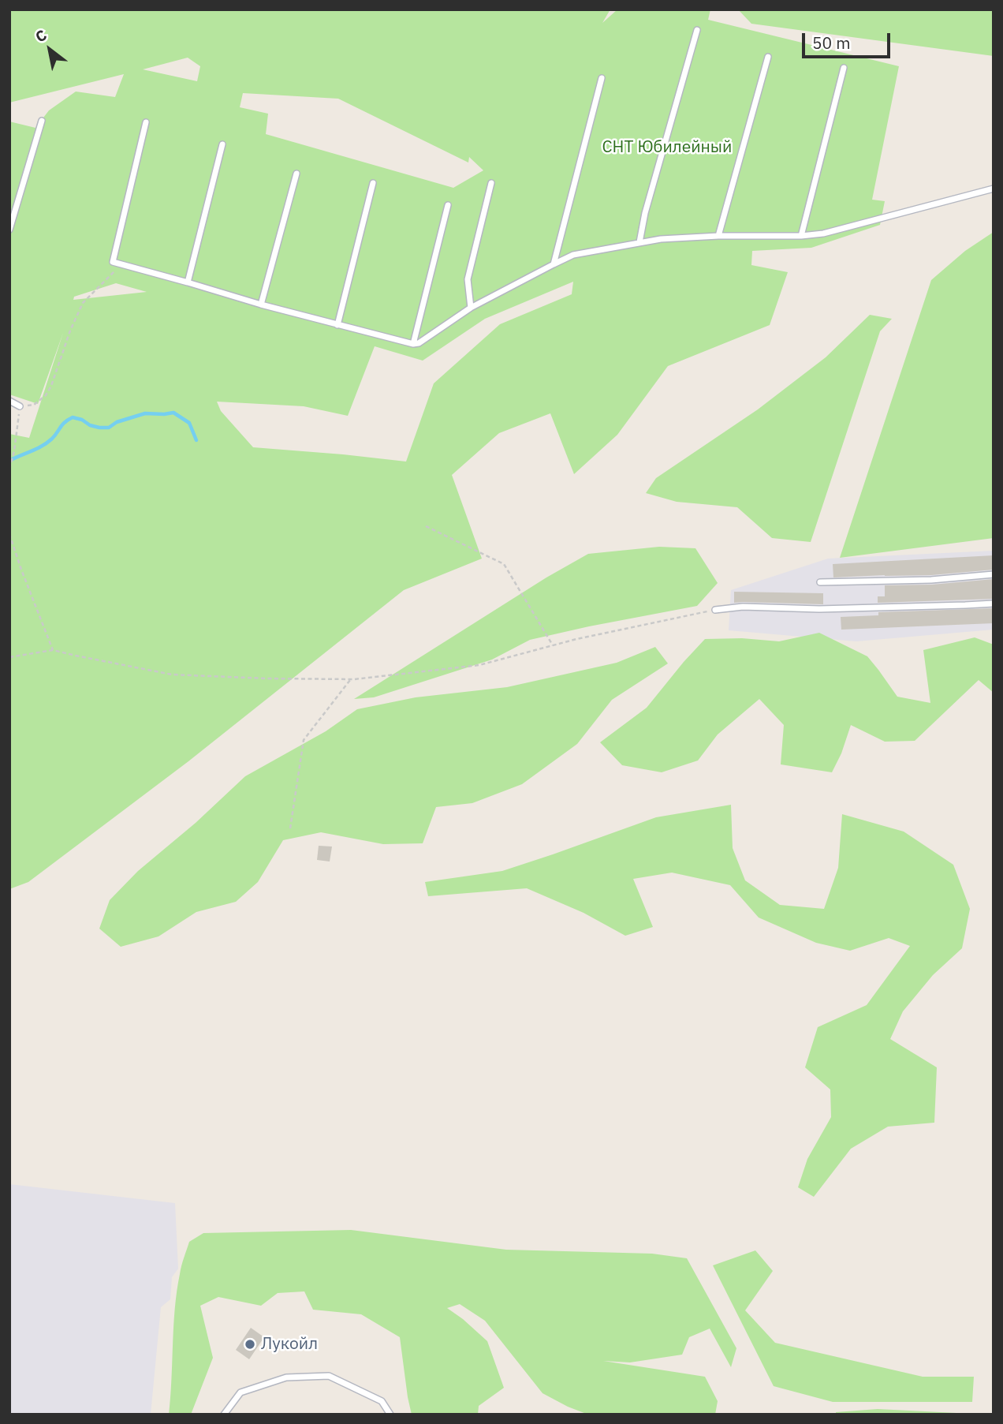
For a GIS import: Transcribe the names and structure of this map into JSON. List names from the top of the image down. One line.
{"parks":["СНТ Юбилейный"],"places":["Лукойл"],"scale_bar":"50 m","north":"top left"}
